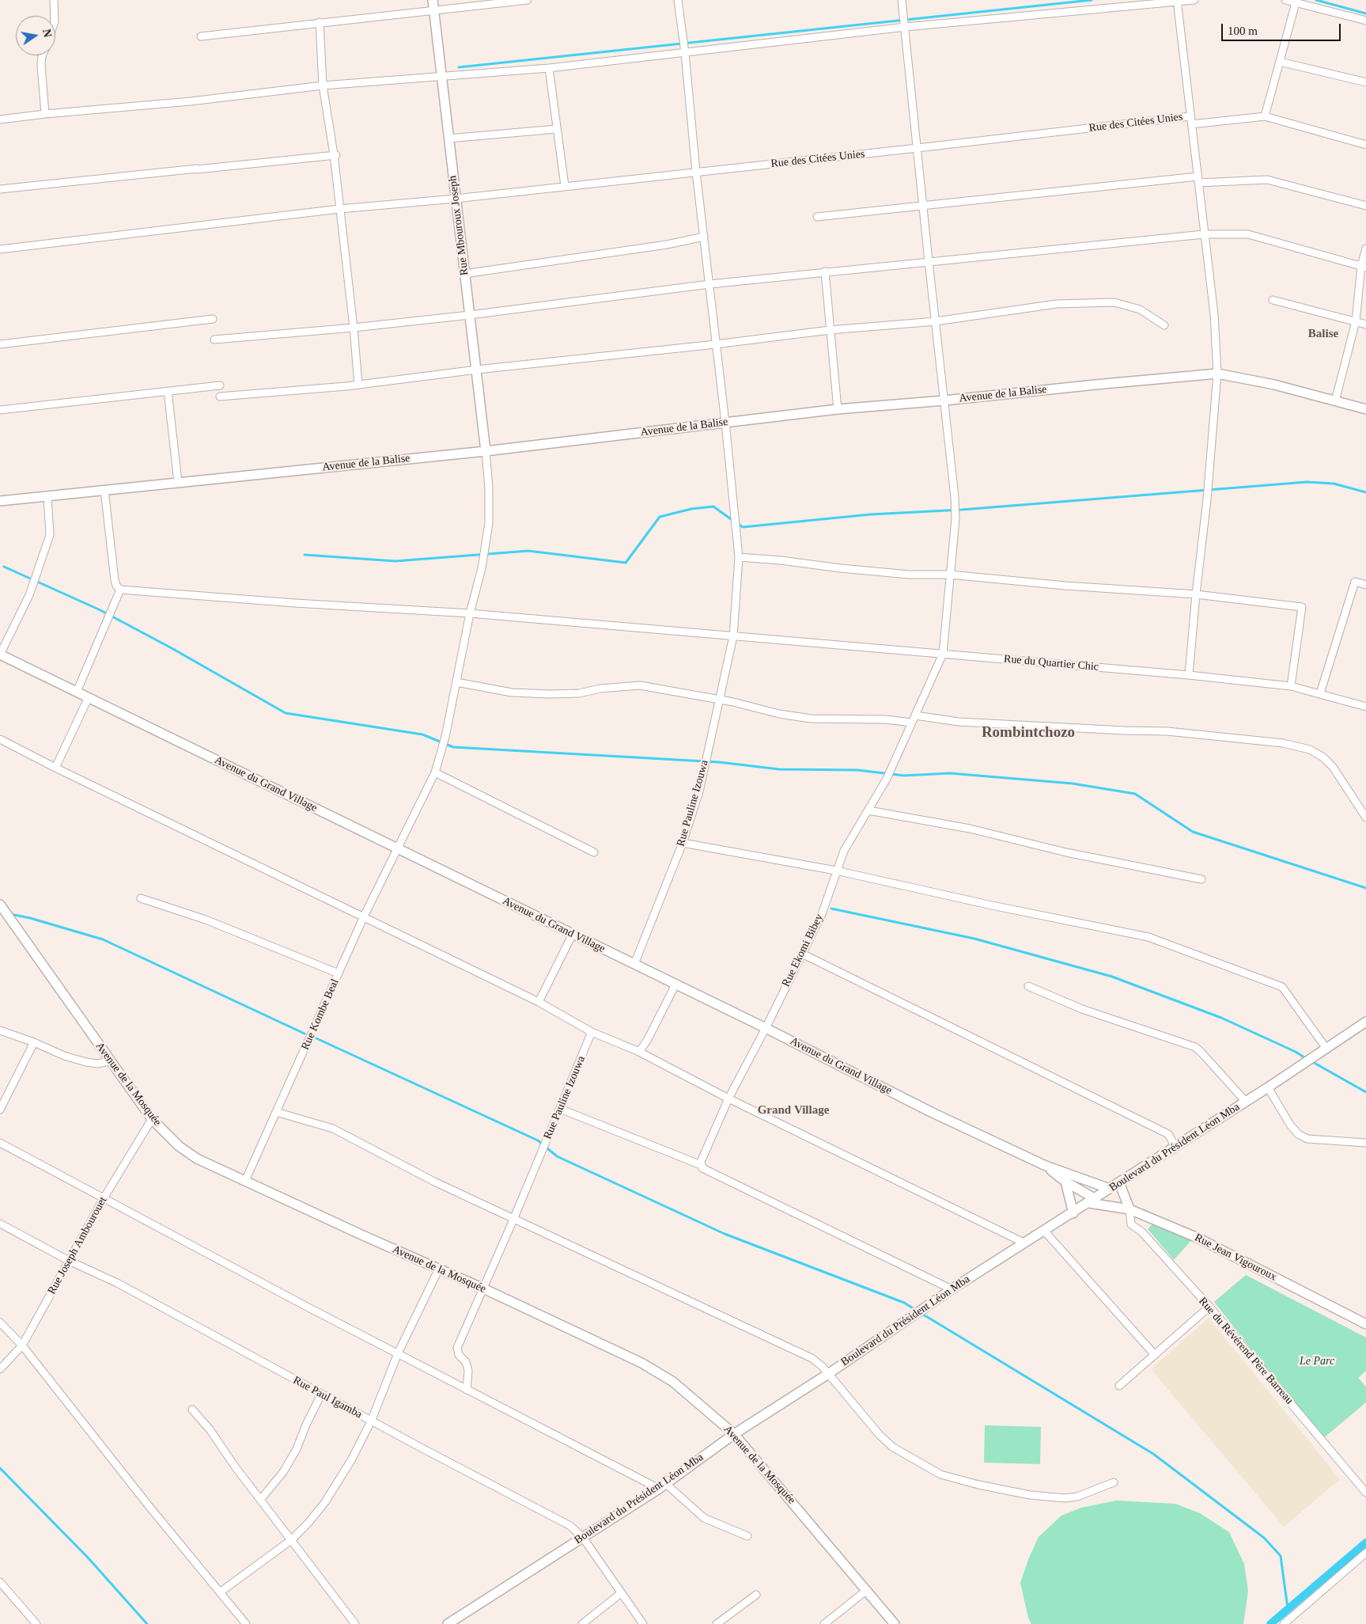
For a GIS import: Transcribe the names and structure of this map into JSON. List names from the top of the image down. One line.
{"streets":{"street":["Rue des Citées Unies","Rue Mbouroux Joseph","Avenue de la Balise","Rue du Quartier Chic","Avenue du Grand Village","Rue Pauline Izouwa","Rue Ekomi Bibey","Rue Kombe Beal","Avenue de la Mosquée","Boulevard du Président Léon Mba","Rue Joseph Ambourouet","Rue Jean Vigouroux","Rue du Révérend Père Barreau","Rue Paul Igamba"]},"crossings":[["Rue des Citées Unies","Rue Mbouroux Joseph"],["Rue des Citées Unies","Rue Ekomi Bibey"],["Rue Mbouroux Joseph","Avenue de la Balise"],["Rue Mbouroux Joseph","Rue Kombe Beal"],["Avenue de la Balise","Rue Pauline Izouwa"],["Avenue de la Balise","Rue Ekomi Bibey"],["Avenue de la Balise","Rue Kombe Beal"],["Rue du Quartier Chic","Rue Pauline Izouwa"],["Rue du Quartier Chic","Rue Ekomi Bibey"],["Rue du Quartier Chic","Rue Kombe Beal"],["Avenue du Grand Village","Rue Pauline Izouwa"],["Avenue du Grand Village","Rue Ekomi Bibey"],["Avenue du Grand Village","Rue Kombe Beal"],["Avenue du Grand Village","Boulevard du Président Léon Mba"],["Rue Pauline Izouwa","Avenue de la Mosquée"],["Rue Kombe Beal","Avenue de la Mosquée"],["Avenue de la Mosquée","Boulevard du Président Léon Mba"],["Avenue de la Mosquée","Rue Joseph Ambourouet"],["Boulevard du Président Léon Mba","Rue Jean Vigouroux"],["Boulevard du Président Léon Mba","Rue Paul Igamba"],["Rue Joseph Ambourouet","Rue Paul Igamba"],["Rue Jean Vigouroux","Rue du Révérend Père Barreau"]],"districts":["Balise","Rombintchozo","Grand Village"],"parks":["Le Parc"],"scale_bar":"100 m","north":"right"}
